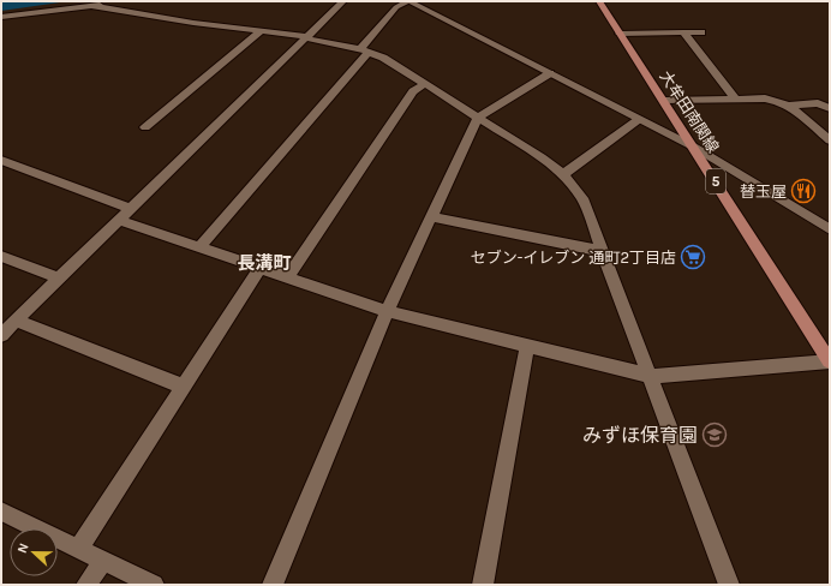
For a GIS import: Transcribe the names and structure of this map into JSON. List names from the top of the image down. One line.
{"streets":{"main road":["大牟田南関線","5"]},"districts":["長溝町"],"places":{"restaurant":["替玉屋"],"supermarket":["セブン-イレブン 通町2丁目店"],"school or university":["みずほ保育園"]},"north":"left"}
